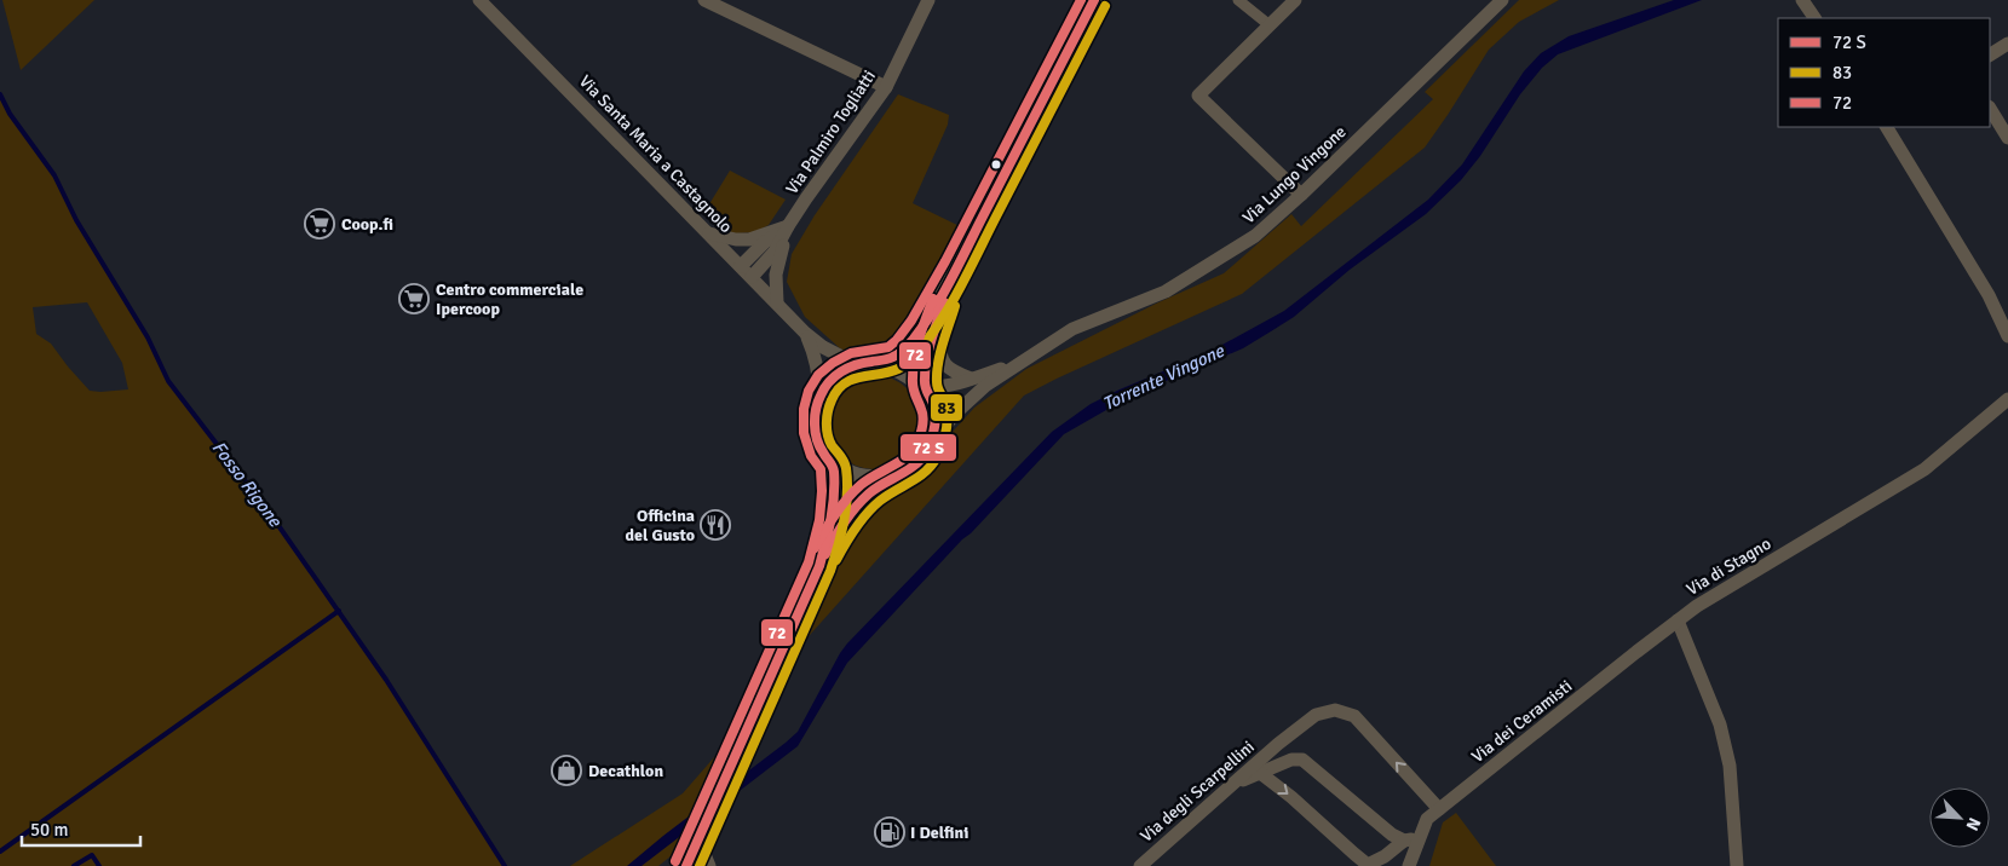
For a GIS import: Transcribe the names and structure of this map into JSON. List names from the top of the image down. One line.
{"streets":{"street":["Via Palmiro Togliatti","Via Santa Maria a Castagnolo","Via Lungo Vingone","Via di Stagno","Via dei Ceramisti","Via degli Scarpellini"]},"crossings":[["Via Palmiro Togliatti","Via Santa Maria a Castagnolo"],["Via Santa Maria a Castagnolo","Via Lungo Vingone"],["Via di Stagno","Via dei Ceramisti"],["Via dei Ceramisti","Via degli Scarpellini"]],"water":["Torrente Vingone","Fosso Rigone"],"places":{"supermarket":["Coop.fi","Centro commerciale Ipercoop"],"restaurant":["Officina del Gusto"],"shop":["Decathlon"],"fuel station":["I Delfini"]},"lines":["transit line 72","transit line 83"],"legend":["72 S","83","72"],"scale_bar":"50 m","north":"bottom right"}
